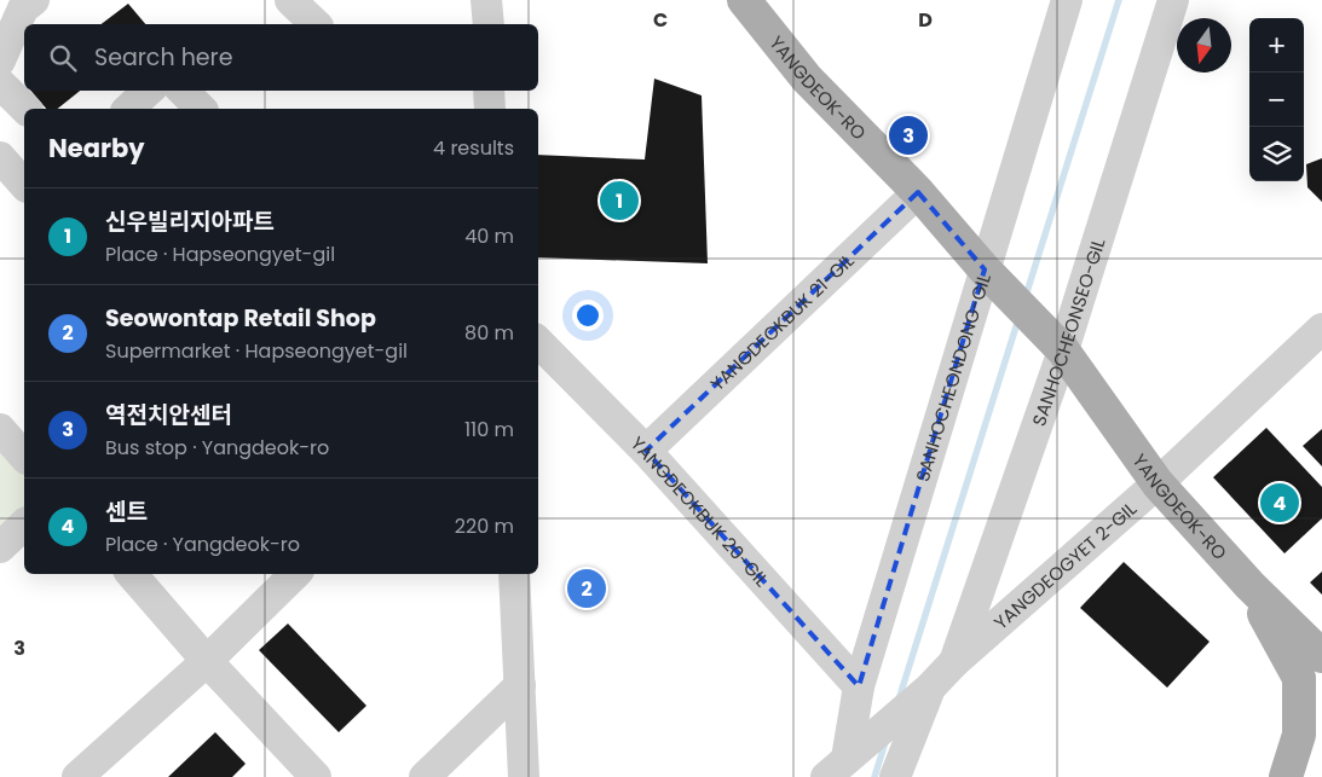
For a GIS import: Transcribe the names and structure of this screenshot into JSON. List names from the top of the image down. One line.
{"streets":{"main road":["YANGDEOK-RO"],"street":["YANGDEOKBUK 21-GIL","SANHOCHEONSEO-GIL","SANHOCHEONDONG-GIL","YANGDEOKBUK 20-GIL","YANGDEOGYET 2-GIL"]},"crossings":[["YANGDEOK-RO","YANGDEOKBUK 21-GIL"],["YANGDEOK-RO","SANHOCHEONSEO-GIL"],["YANGDEOK-RO","SANHOCHEONDONG-GIL"],["YANGDEOK-RO","YANGDEOGYET 2-GIL"],["YANGDEOKBUK 21-GIL","YANGDEOKBUK 20-GIL"],["SANHOCHEONSEO-GIL","YANGDEOGYET 2-GIL"],["SANHOCHEONDONG-GIL","YANGDEOKBUK 20-GIL"],["SANHOCHEONDONG-GIL","YANGDEOGYET 2-GIL"]],"north":"bottom","page":{"map_buttons":["+","−"],"search":"Search here","heading":["Nearby","4 results"],"pins":["3","1","4","2"],"list":[{"mark":"1","name":"신우빌리지아파트","note":"Place · Hapseongyet-gil","value":"40 m"},{"mark":"2","name":"Seowontap Retail Shop","note":"Supermarket · Hapseongyet-gil","value":"80 m"},{"mark":"3","name":"역전치안센터","note":"Bus stop · Yangdeok-ro","value":"110 m"},{"mark":"4","name":"센트","note":"Place · Yangdeok-ro","value":"220 m"}]},"grid":{"columns":["C","D"],"rows":["3"]}}
